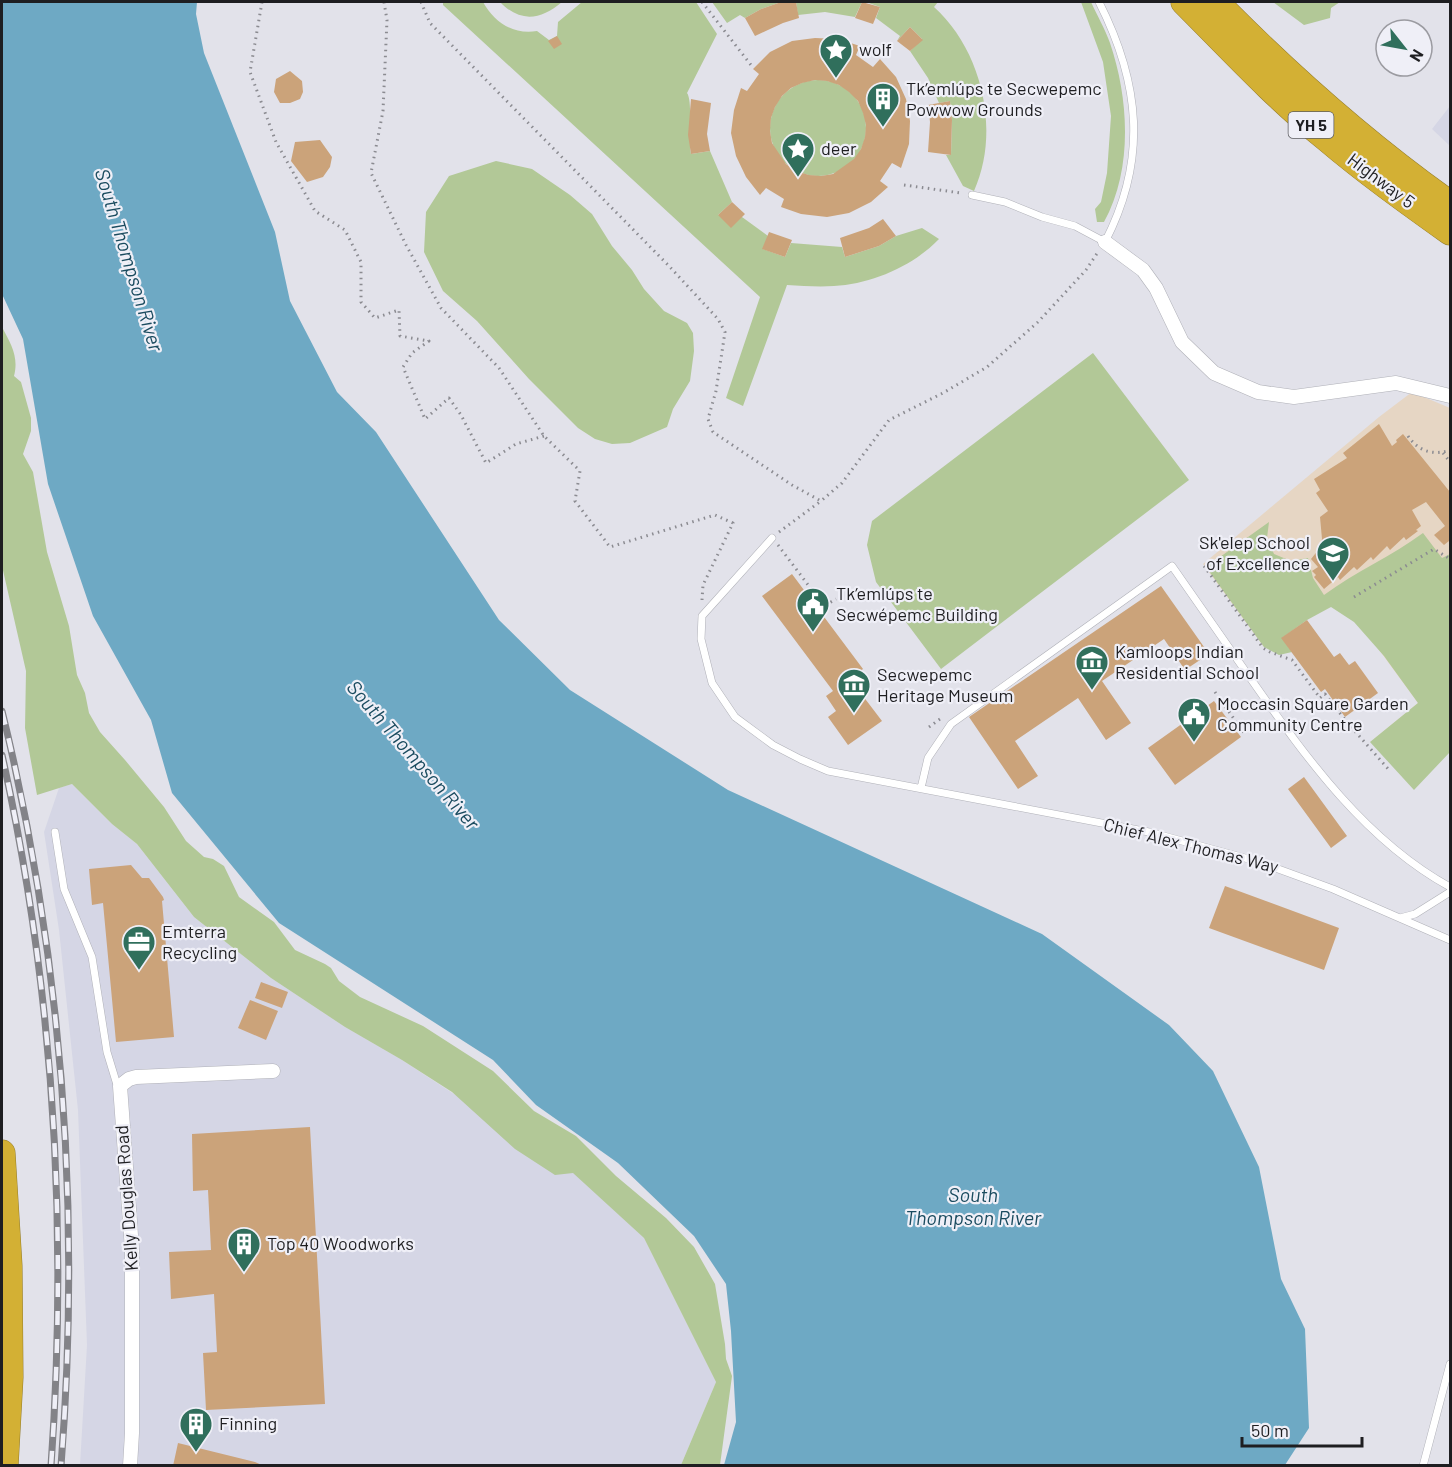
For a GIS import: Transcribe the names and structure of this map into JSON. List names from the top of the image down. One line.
{"streets":{"highway":["YH 5","Highway 5"],"street":["Kelly Douglas Road"],"lane":["Chief Alex Thomas Way"]},"water":["South Thompson River"],"places":{"place":["wolf","deer"],"building":["Tk’emlúps te Secwepemc Powwow Grounds","Top 40 Woodworks","Finning"],"school or university":["Sk'elep School of Excellence"],"public building":["Tk’emlúps te Secwe̓pemc Building","Moccasin Square Garden Community Centre"],"museum":["Kamloops Indian Residential School","Secwepemc Heritage Museum"],"office":["Emterra Recycling"]},"scale_bar":"50 m","north":"bottom right"}
